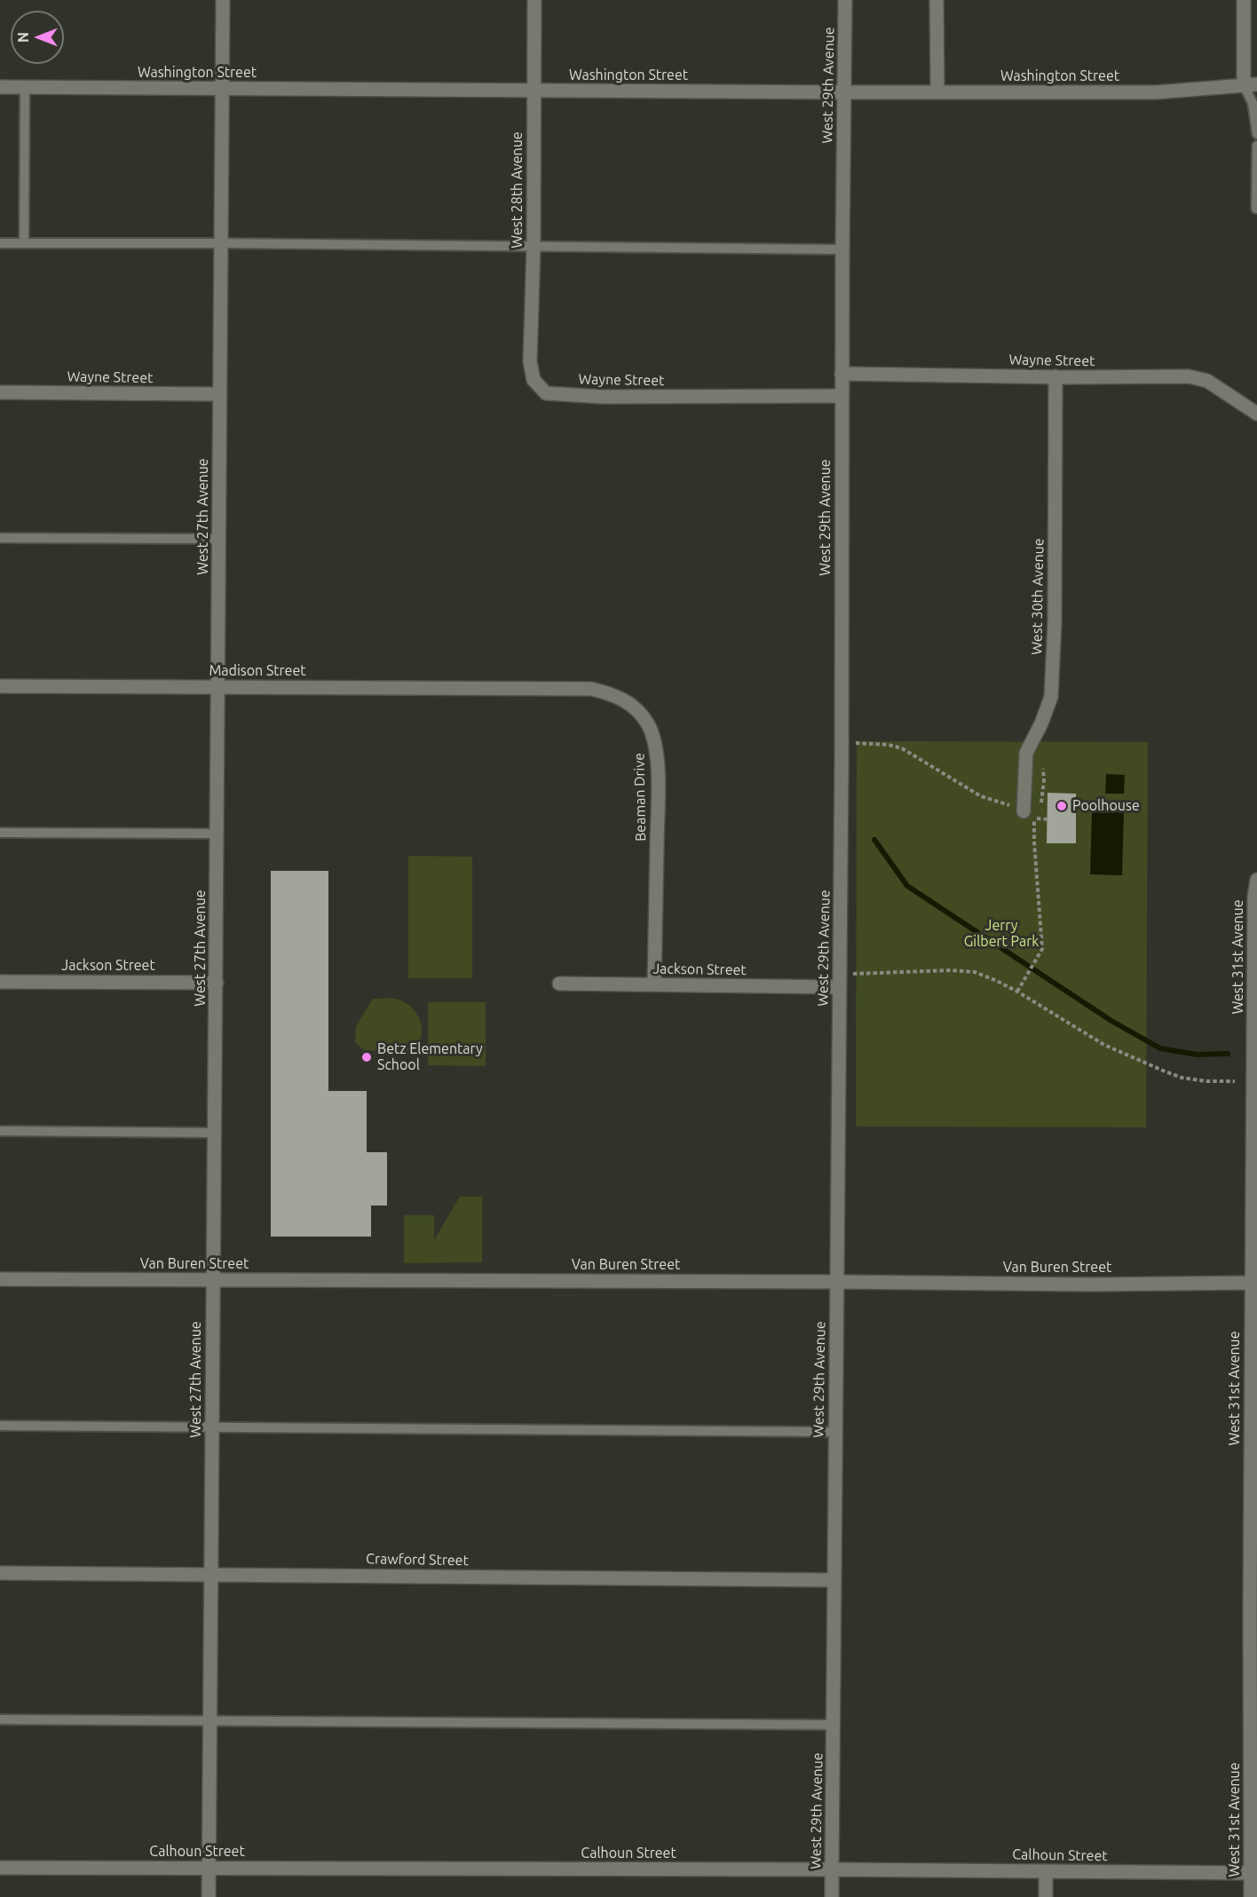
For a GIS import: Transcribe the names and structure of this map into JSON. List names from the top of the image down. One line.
{"streets":{"street":["Washington Street","West 29th Avenue","West 28th Avenue","Wayne Street","West 27th Avenue","West 30th Avenue","Madison Street","Beaman Drive","West 31st Avenue","Jackson Street","Van Buren Street","Crawford Street","Calhoun Street"]},"crossings":[["Washington Street","West 29th Avenue"],["Washington Street","West 28th Avenue"],["Washington Street","West 27th Avenue"],["West 29th Avenue","Wayne Street"],["West 29th Avenue","Jackson Street"],["West 29th Avenue","Van Buren Street"],["West 29th Avenue","Crawford Street"],["West 29th Avenue","Calhoun Street"],["West 28th Avenue","Wayne Street"],["Wayne Street","West 27th Avenue"],["Wayne Street","West 30th Avenue"],["West 27th Avenue","Madison Street"],["West 27th Avenue","Jackson Street"],["West 27th Avenue","Van Buren Street"],["West 27th Avenue","Crawford Street"],["West 27th Avenue","Calhoun Street"],["Madison Street","Beaman Drive"],["Beaman Drive","Jackson Street"],["West 31st Avenue","Van Buren Street"],["West 31st Avenue","Calhoun Street"]],"parks":["Jerry Gilbert Park"],"places":["Poolhouse","Betz Elementary School"],"north":"left"}
